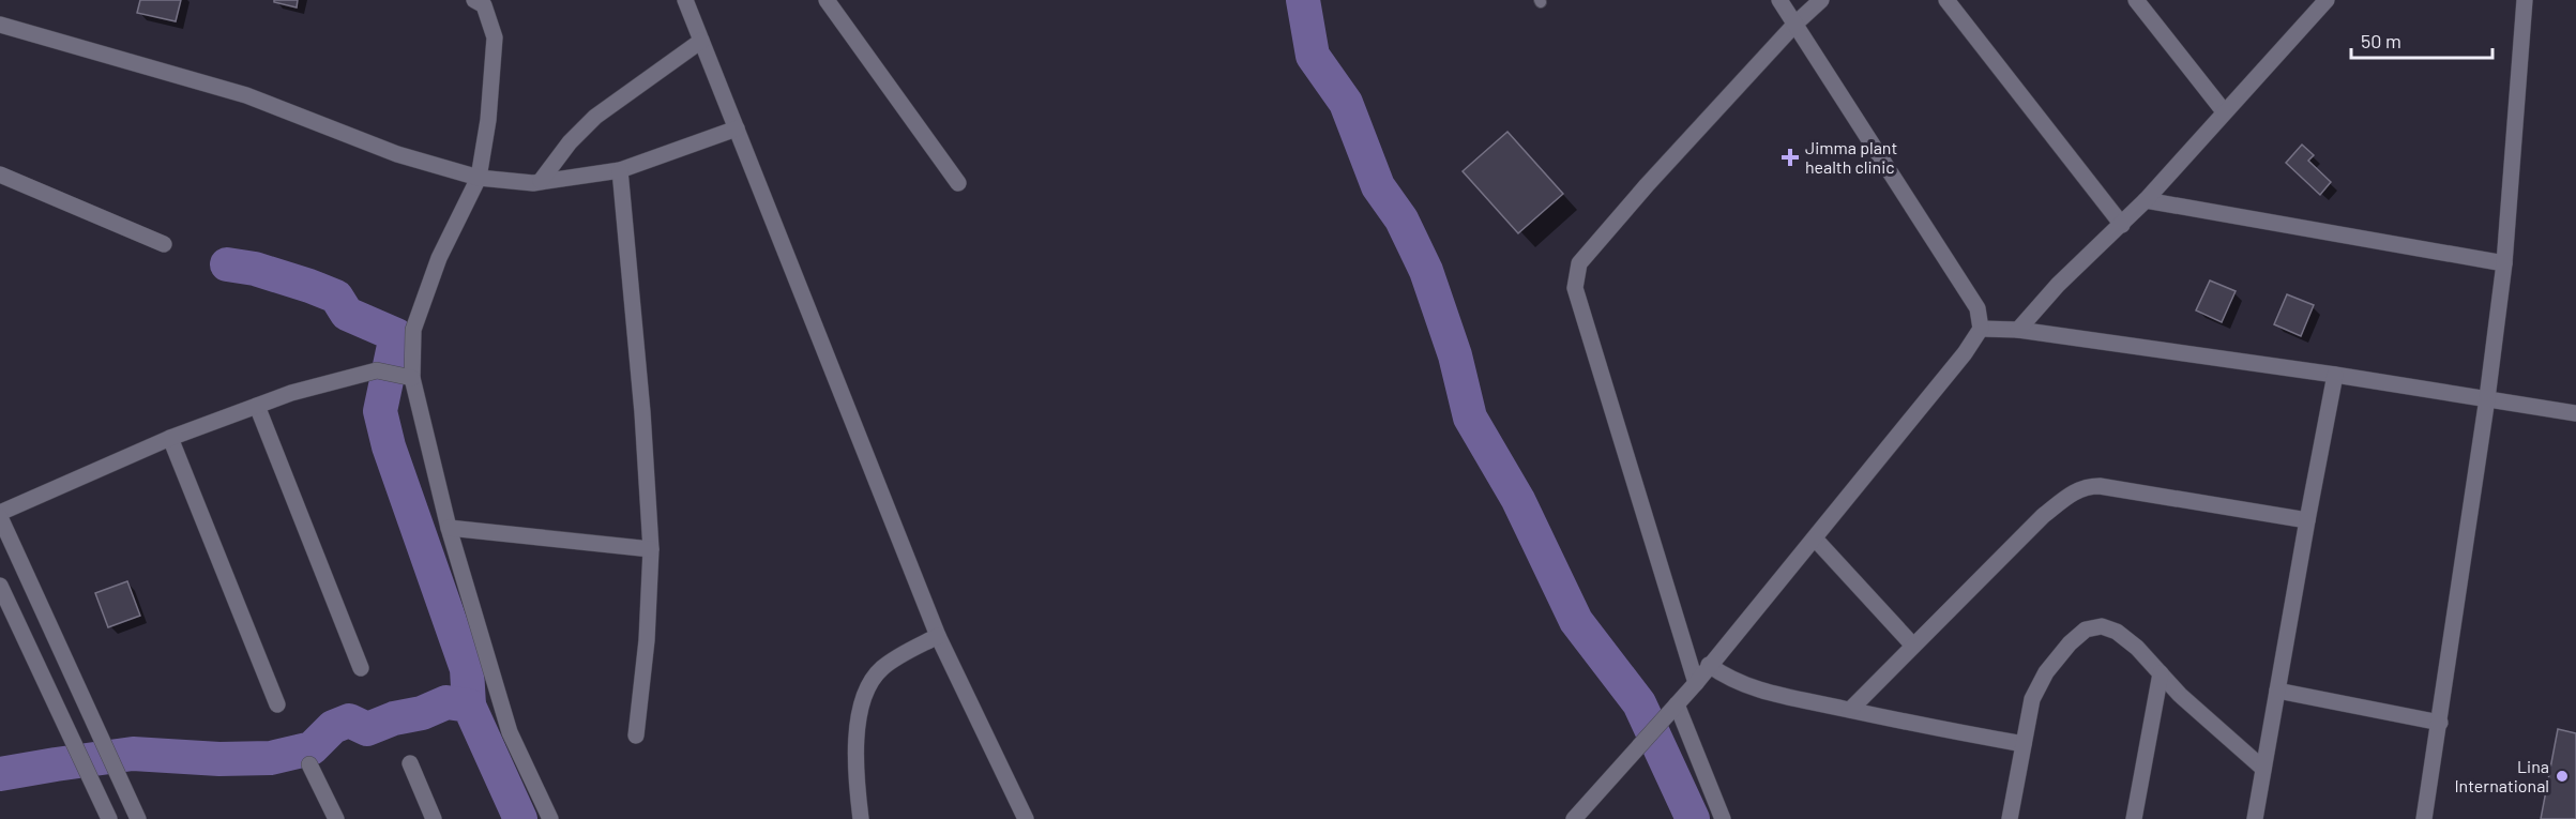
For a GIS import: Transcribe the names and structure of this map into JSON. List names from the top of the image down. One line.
{"places":{"health":["Jimma plant health clinic"],"other":["Lina International"]},"scale_bar":"50 m"}
